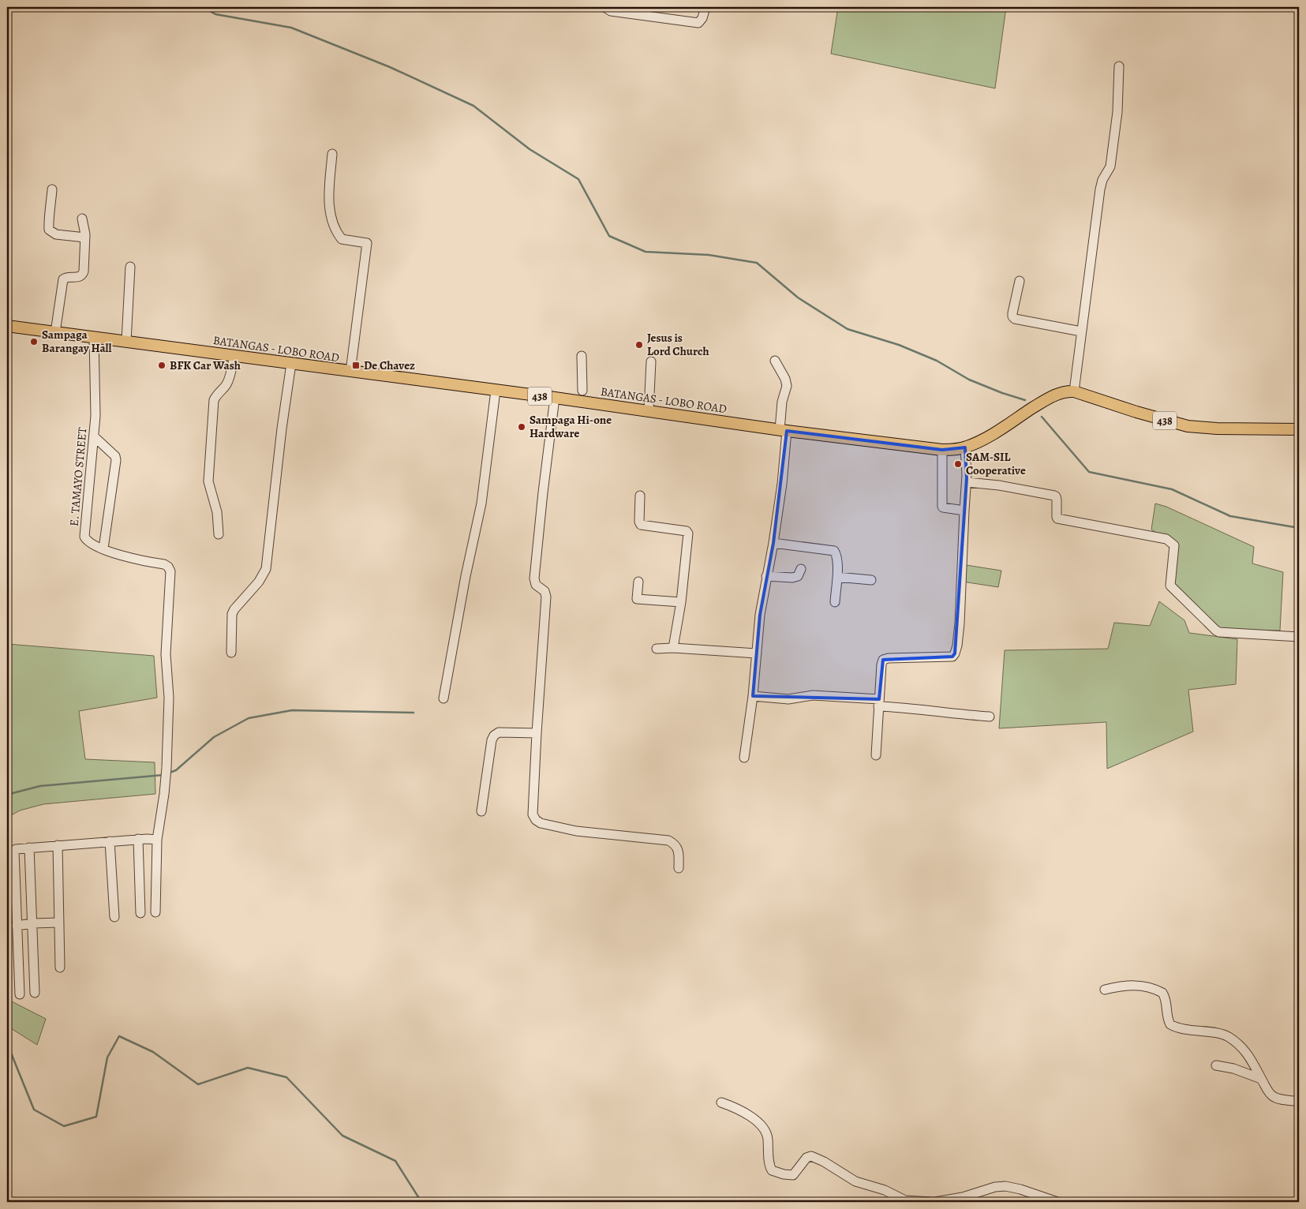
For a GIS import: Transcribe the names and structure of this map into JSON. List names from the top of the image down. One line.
{"streets":{"main road":["BATANGAS - LOBO ROAD","438"],"street":["E. TAMAYO STREET"]},"crossings":[["BATANGAS - LOBO ROAD","E. TAMAYO STREET"]],"places":{"other":["Sampaga Barangay Hall","Jesus is Lord Church","BFK Car Wash","Sampaga Hi-one Hardware","SAM-SIL Cooperative"],"transit":["De Chavez"]}}
